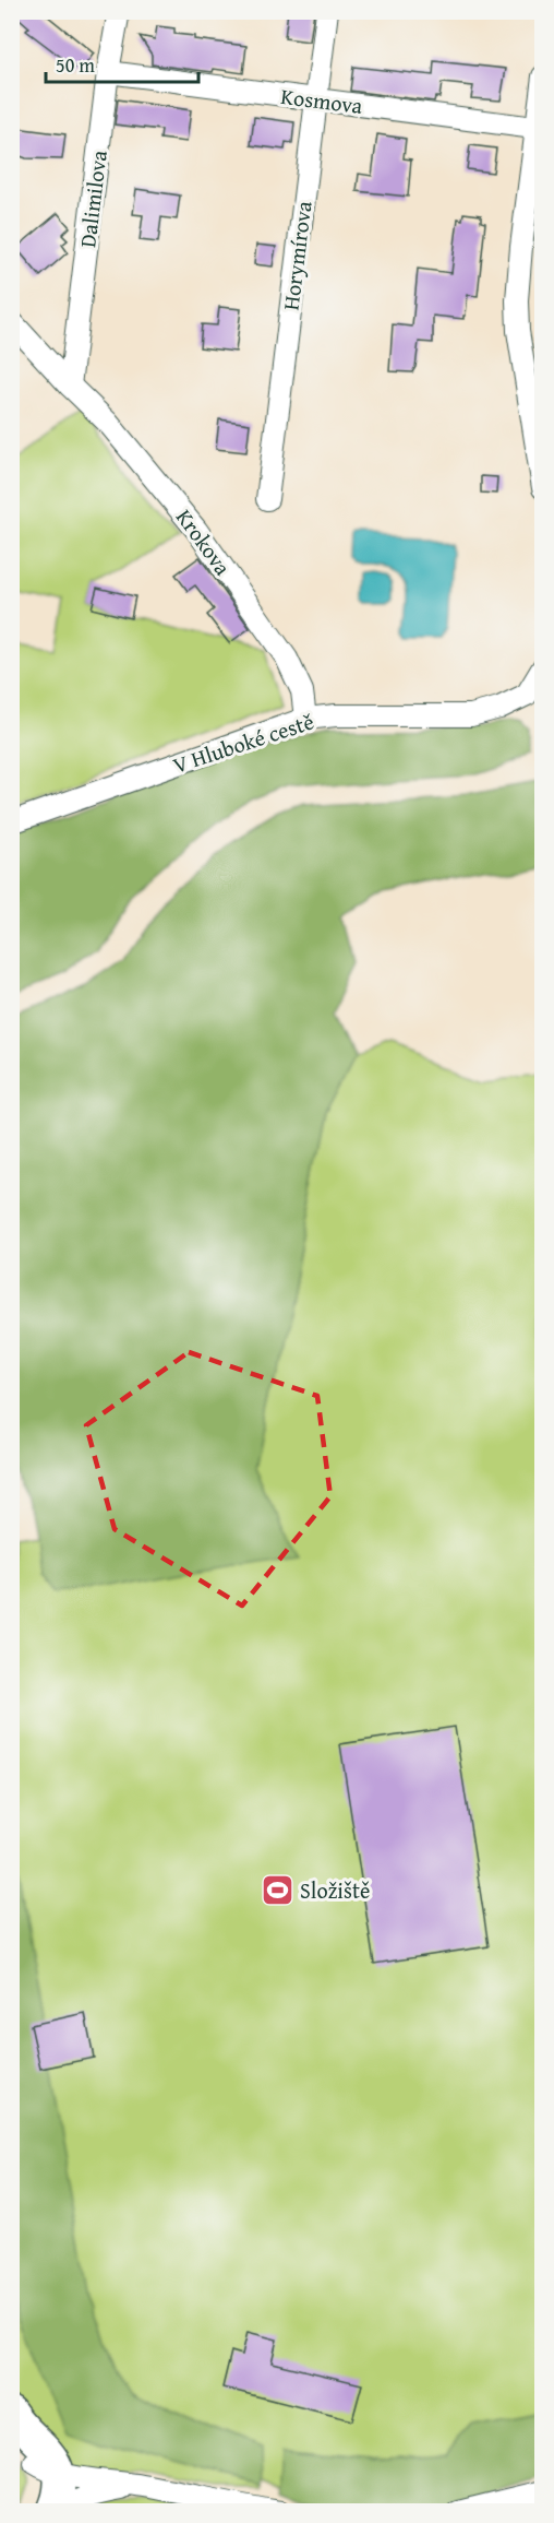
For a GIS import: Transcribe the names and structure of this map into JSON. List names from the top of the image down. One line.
{"streets":{"street":["Kosmova","Dalimilova","Horymírova","Krokova","V Hluboké cestě"]},"crossings":[["Kosmova","Dalimilova"],["Kosmova","Horymírova"],["Dalimilova","Krokova"],["Krokova","V Hluboké cestě"]],"places":{"sports":["Složiště"]},"scale_bar":"50 m"}
